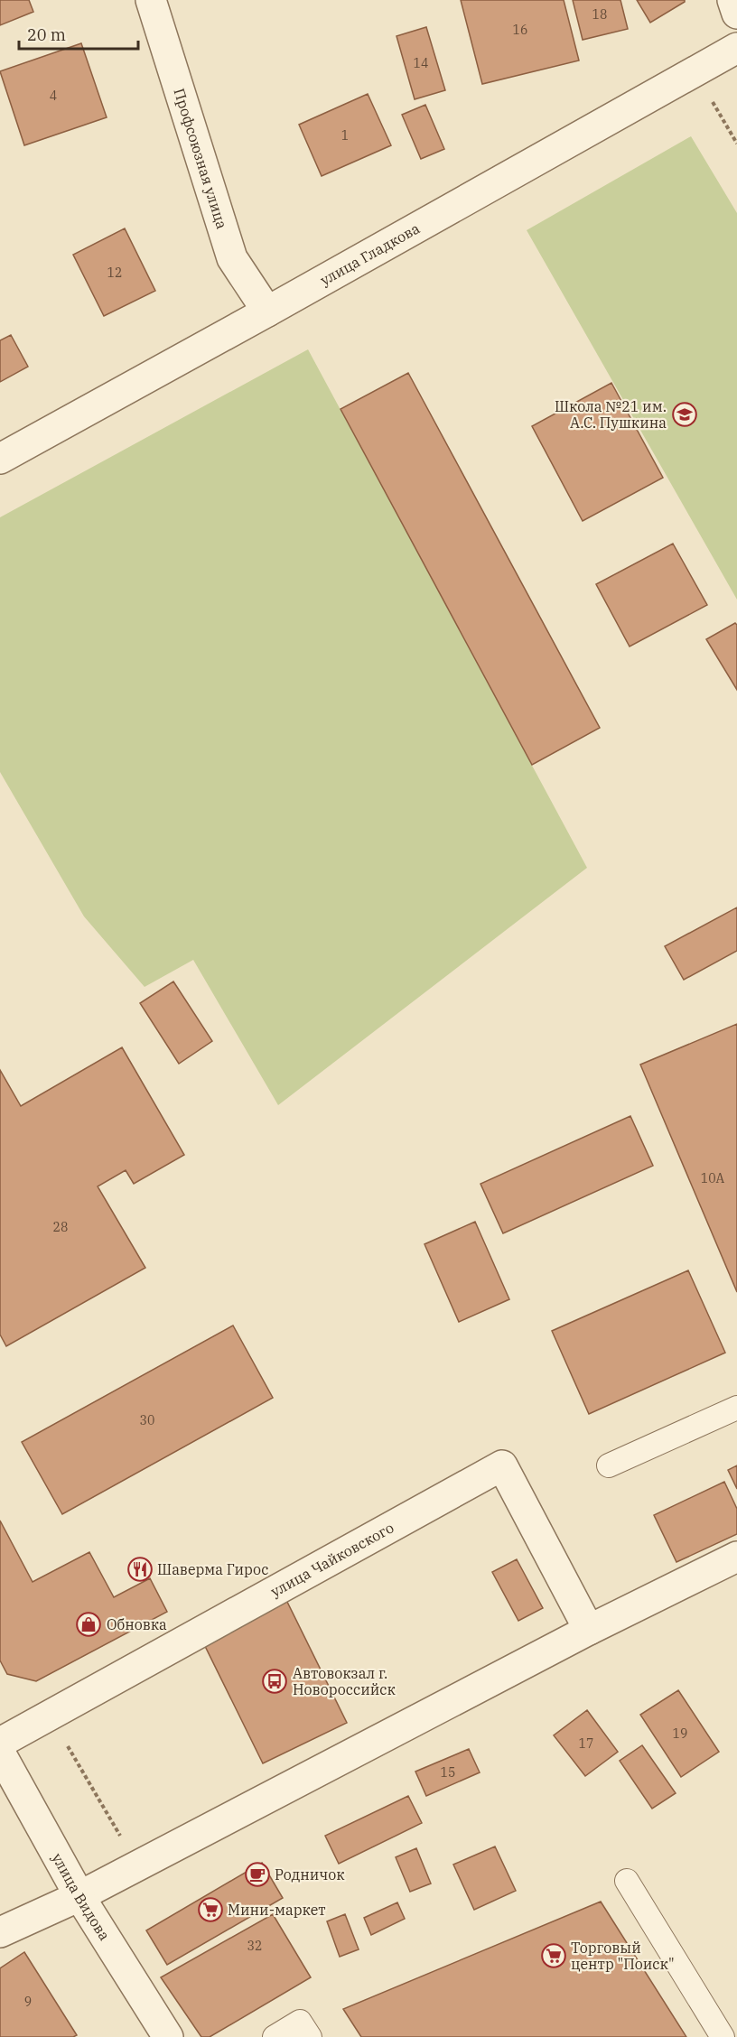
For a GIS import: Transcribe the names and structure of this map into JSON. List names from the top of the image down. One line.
{"streets":{"street":["Профсоюзная улица","улица Гладкова","улица Чайковского","улица Видова"]},"crossings":[["Профсоюзная улица","улица Гладкова"]],"places":{"school or university":["Школа №21 им. А.С. Пушкина"],"restaurant":["Шаверма Гирос"],"shop":["Обновка"],"bus stop":["Автовокзал г. Новороссийск"],"cafe":["Родничок"],"supermarket":["Мини-маркет","Торговый центр \"Поиск\""]},"house_numbers":["18","16","14","4","1","12","10А","28","30","19","17","15","32","9"],"scale_bar":"20 m"}
